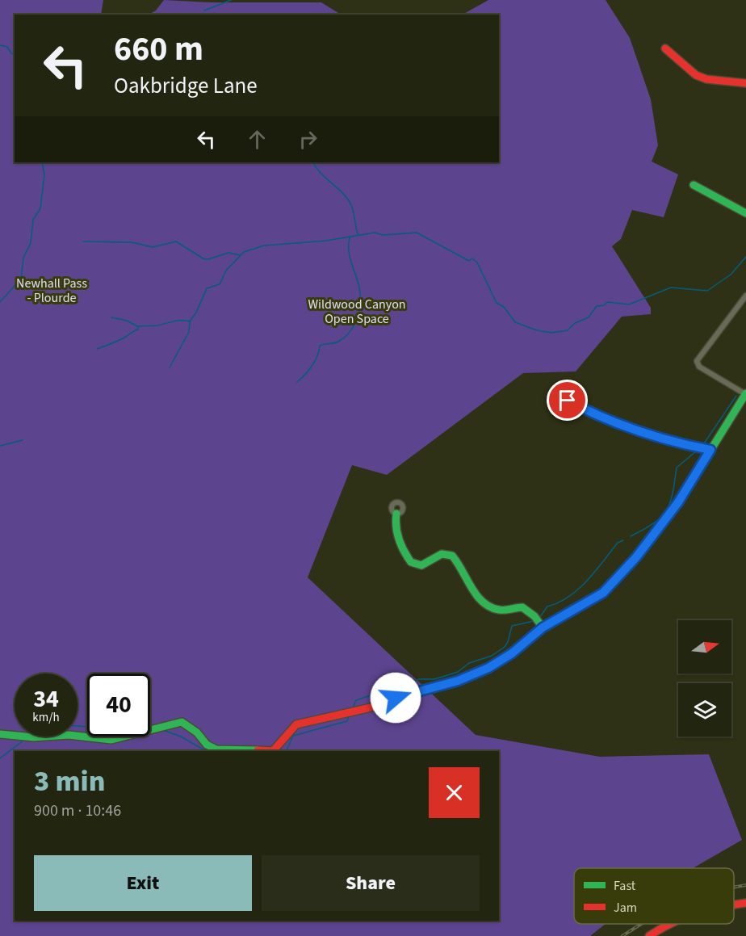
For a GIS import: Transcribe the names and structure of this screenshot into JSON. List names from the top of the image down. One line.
{"parks":["Newhall Pass - Plourde","Wildwood Canyon Open Space"],"legend":["Fast","Jam"],"north":"right","page":{"turn":["660 m","Oakbridge Lane"],"speed":"34 km/h","limit":"40","heading":["3 min","900 m · 10:46"],"buttons":["Exit","Share"]}}
